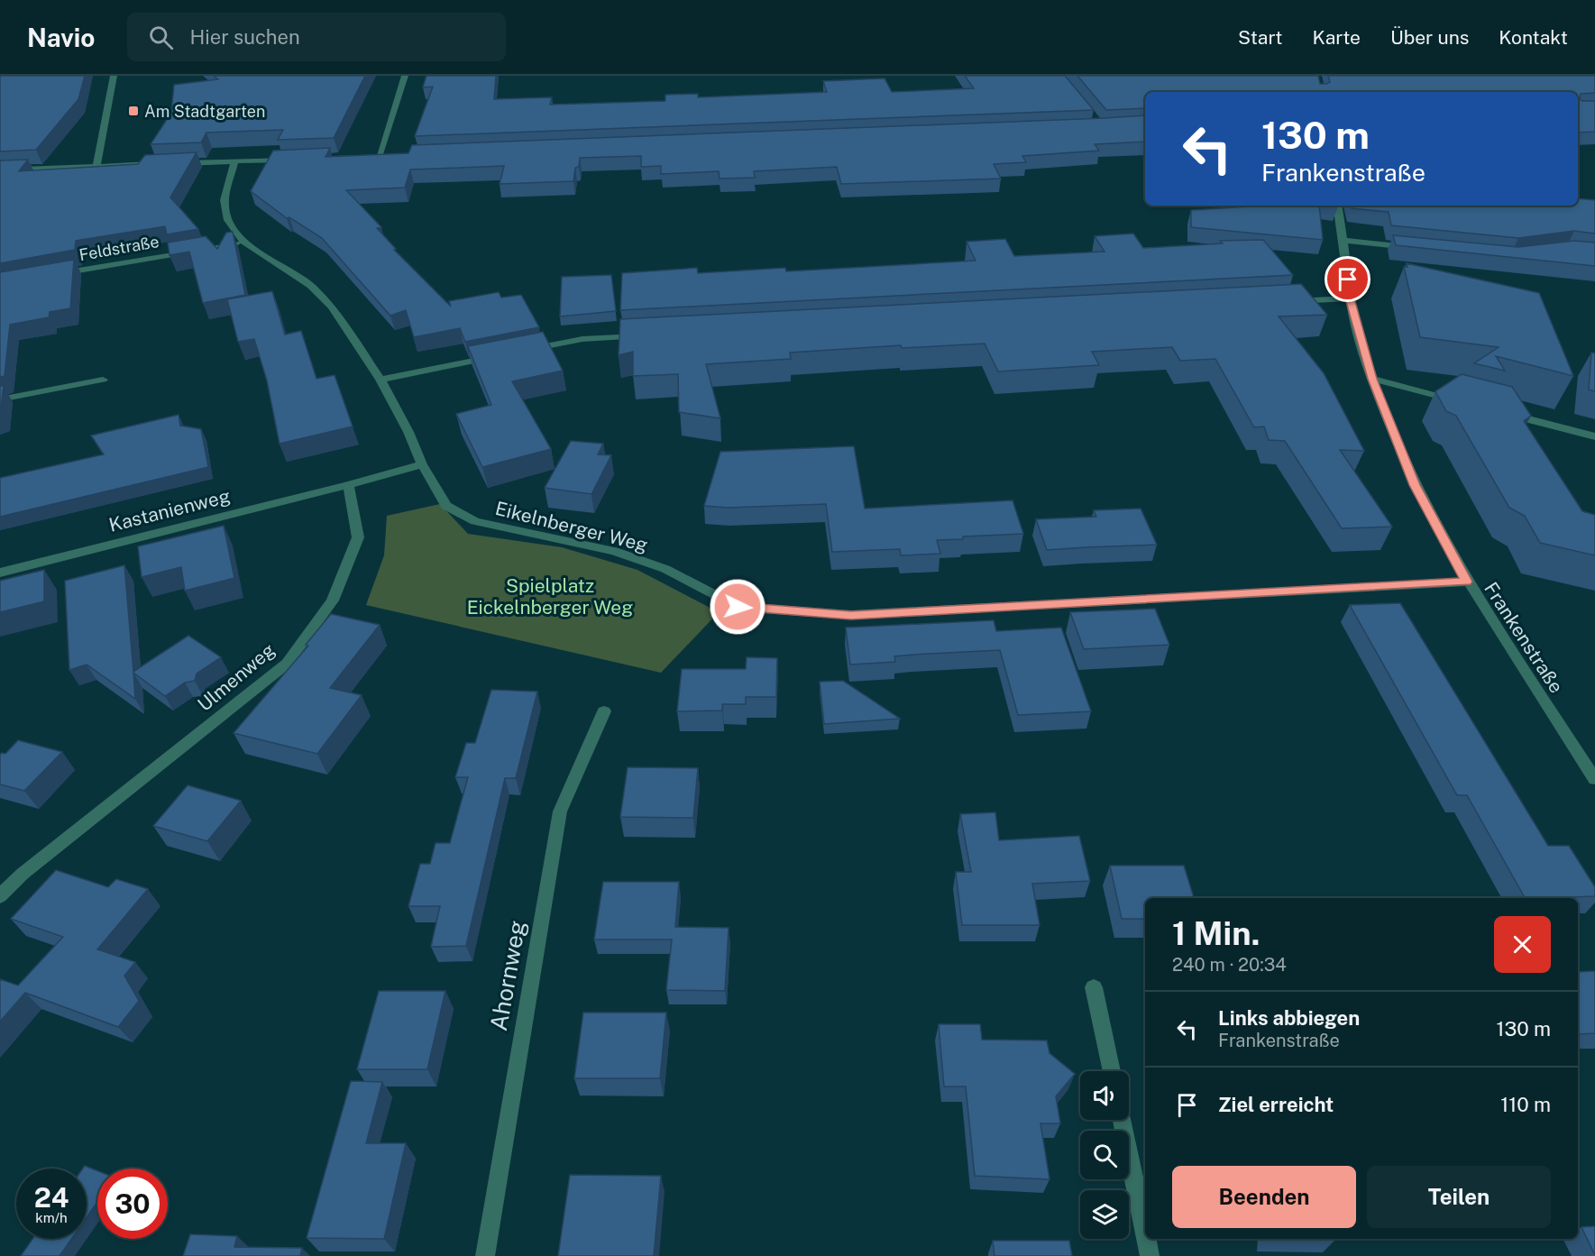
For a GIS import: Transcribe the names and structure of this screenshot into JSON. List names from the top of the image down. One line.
{"streets":{"street":["Feldstraße","Kastanienweg","Eikelnberger Weg","Frankenstraße","Ulmenweg","Ahornweg"]},"crossings":[["Feldstraße","Eikelnberger Weg"],["Kastanienweg","Ulmenweg"],["Eikelnberger Weg","Frankenstraße"]],"parks":["Spielplatz Eickelnberger Weg"],"places":{"transit":["Am Stadtgarten"]},"page":{"header":"Navio","search":"Hier suchen","nav":["Start","Karte","Über uns","Kontakt"],"turn":["130 m","Frankenstraße"],"heading":["1 Min.","240 m · 20:34"],"list":[{"name":"Links abbiegen","note":"Frankenstraße","value":"130 m"},{"name":"Ziel erreicht","value":"110 m"}],"buttons":["Beenden","Teilen"],"speed":"24 km/h","limit":"30"}}
